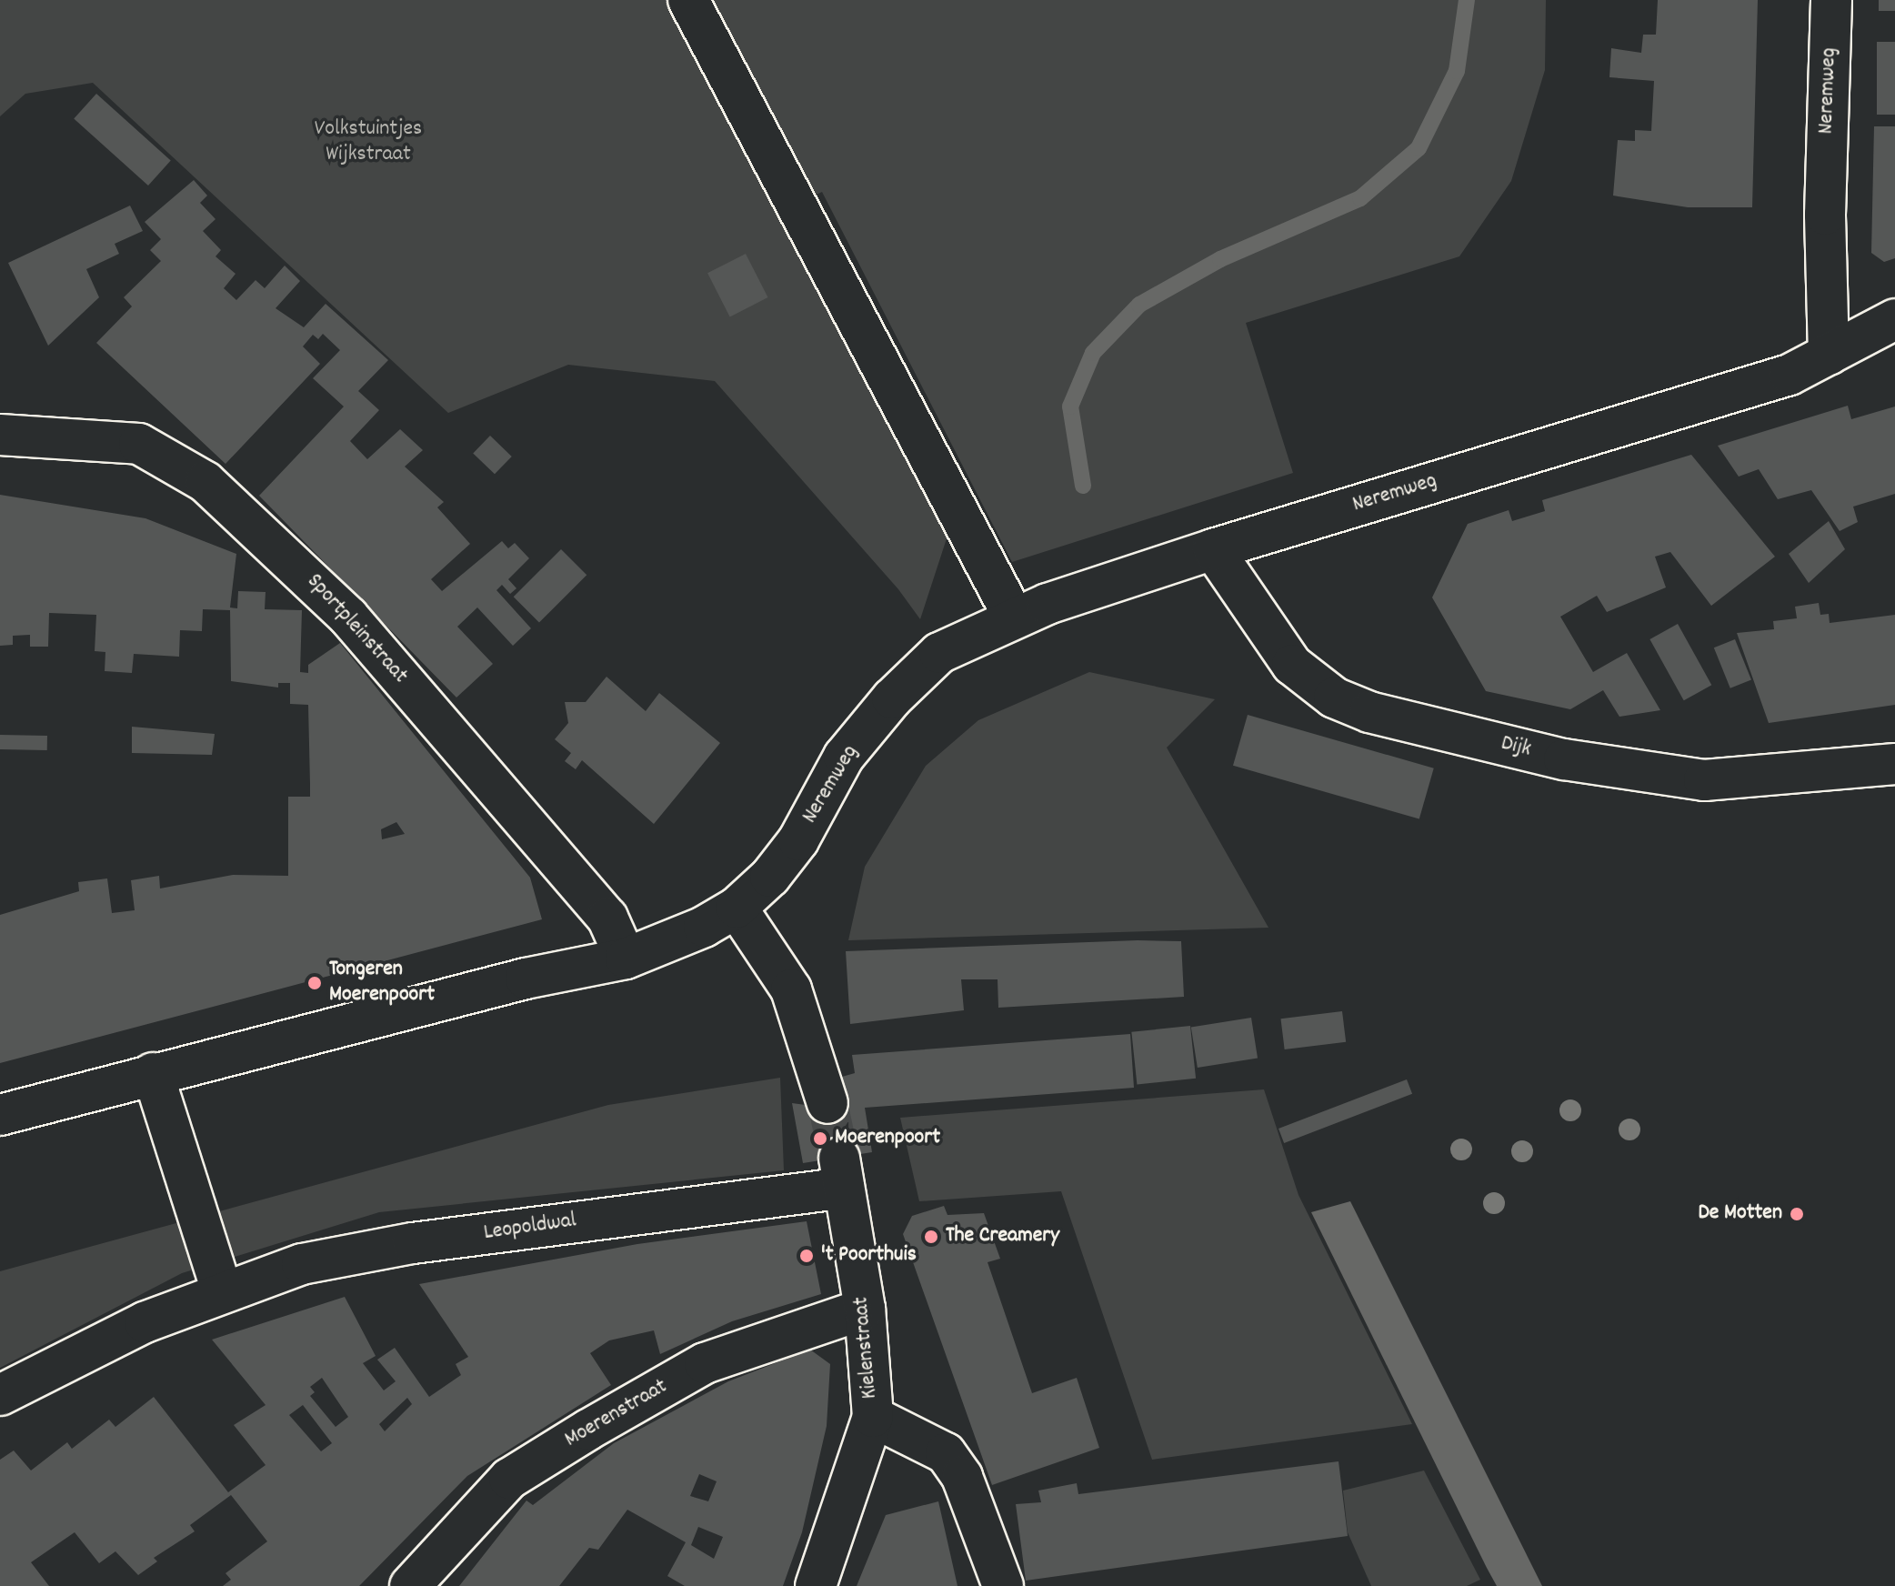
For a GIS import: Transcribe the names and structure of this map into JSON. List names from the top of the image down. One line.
{"streets":{"street":["Neremweg","Sportpleinstraat","Dijk","Leopoldwal","Kielenstraat","Moerenstraat"]},"crossings":[["Neremweg","Dijk"],["Leopoldwal","Kielenstraat"],["Kielenstraat","Moerenstraat"]],"parks":["Volkstuintjes Wijkstraat"],"places":["Tongeren Moerenpoort","Moerenpoort","De Motten","The Creamery","'t Poorthuis"]}
